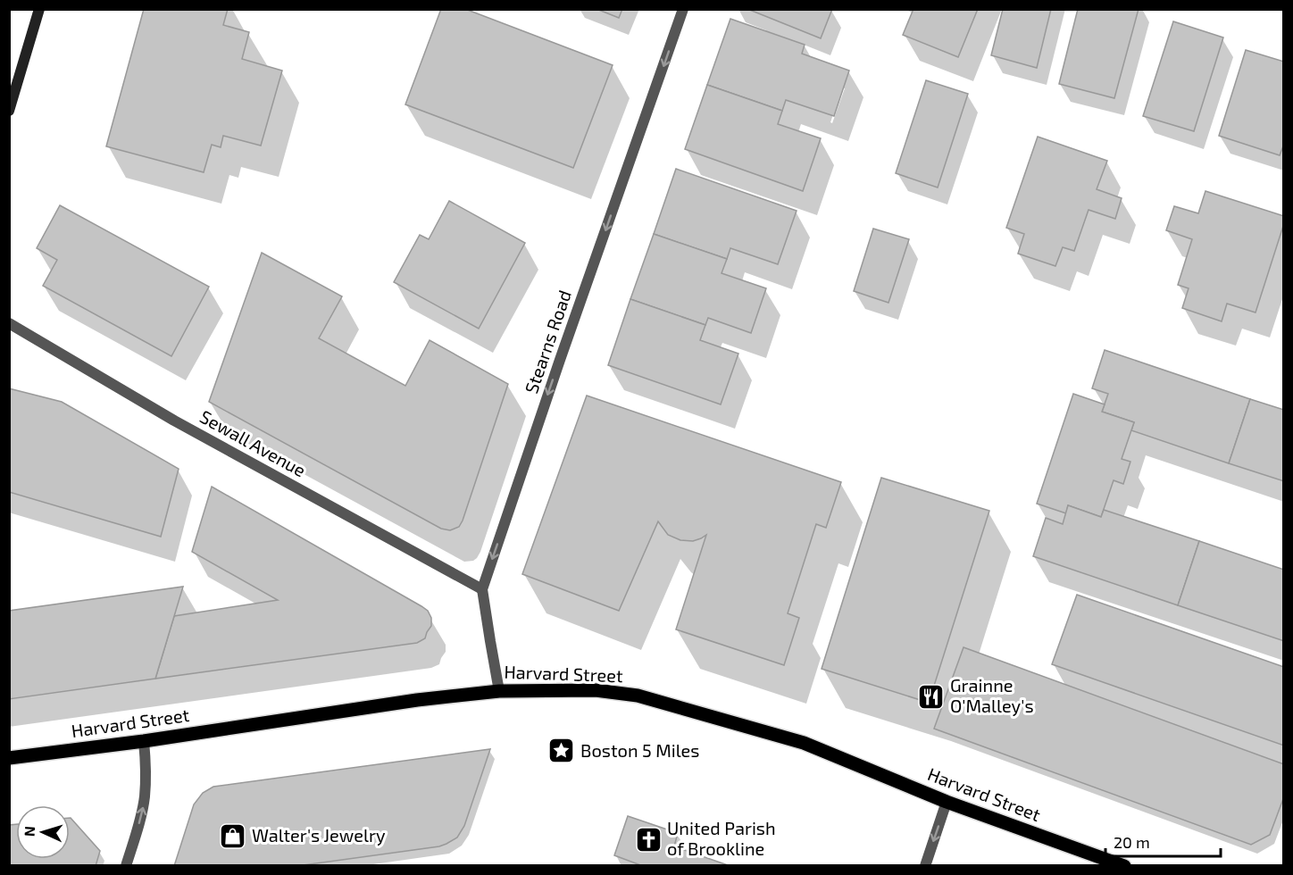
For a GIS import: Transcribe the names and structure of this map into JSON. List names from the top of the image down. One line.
{"streets":{"main road":["Harvard Street"],"street":["Stearns Road","Sewall Avenue"]},"crossings":[["Stearns Road","Sewall Avenue"],["Stearns Road","Harvard Street"]],"one_way":["Stearns Road"],"places":{"restaurant":["Grainne O'Malley's"],"place":["Boston 5 Miles"],"shop":["Walter's Jewelry"],"church":["United Parish of Brookline"]},"scale_bar":"20 m","north":"left"}
